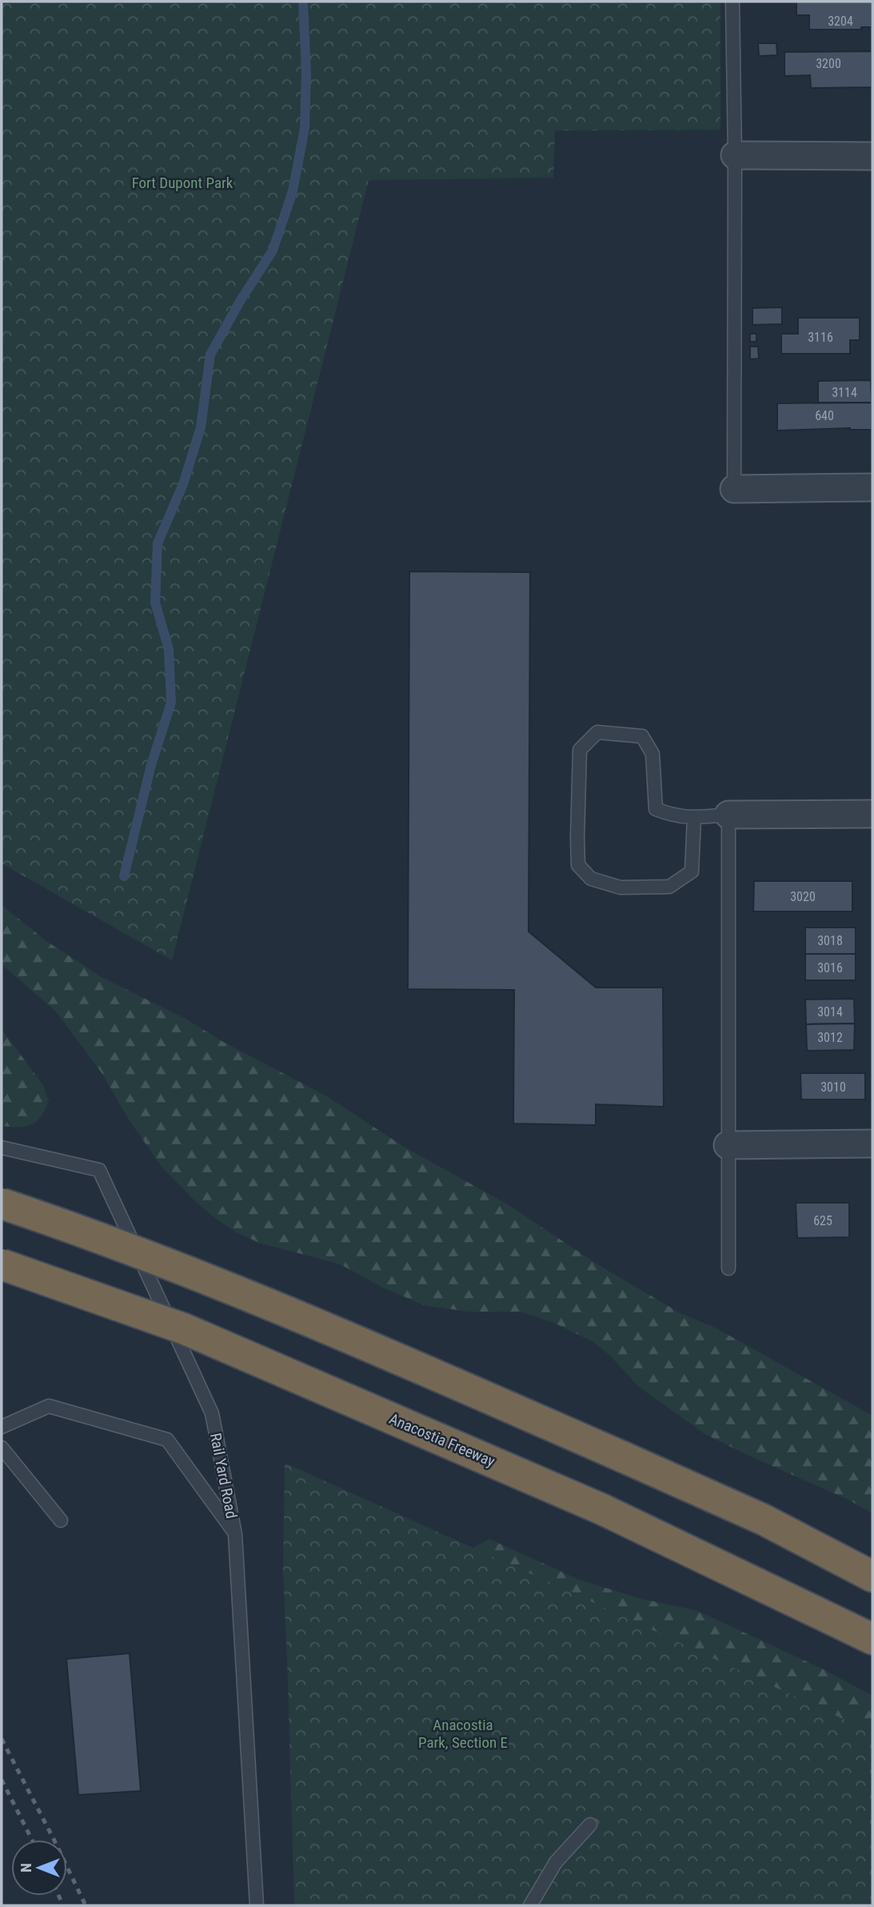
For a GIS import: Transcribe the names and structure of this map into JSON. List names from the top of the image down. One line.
{"streets":{"highway":["Anacostia Freeway"],"lane":["Rail Yard Road"]},"parks":["Fort Dupont Park","Anacostia Park, Section E"],"house_numbers":["3204","3200","3116","3114","640","3020","3018","3016","3014","3012","3010","625"],"north":"left"}
